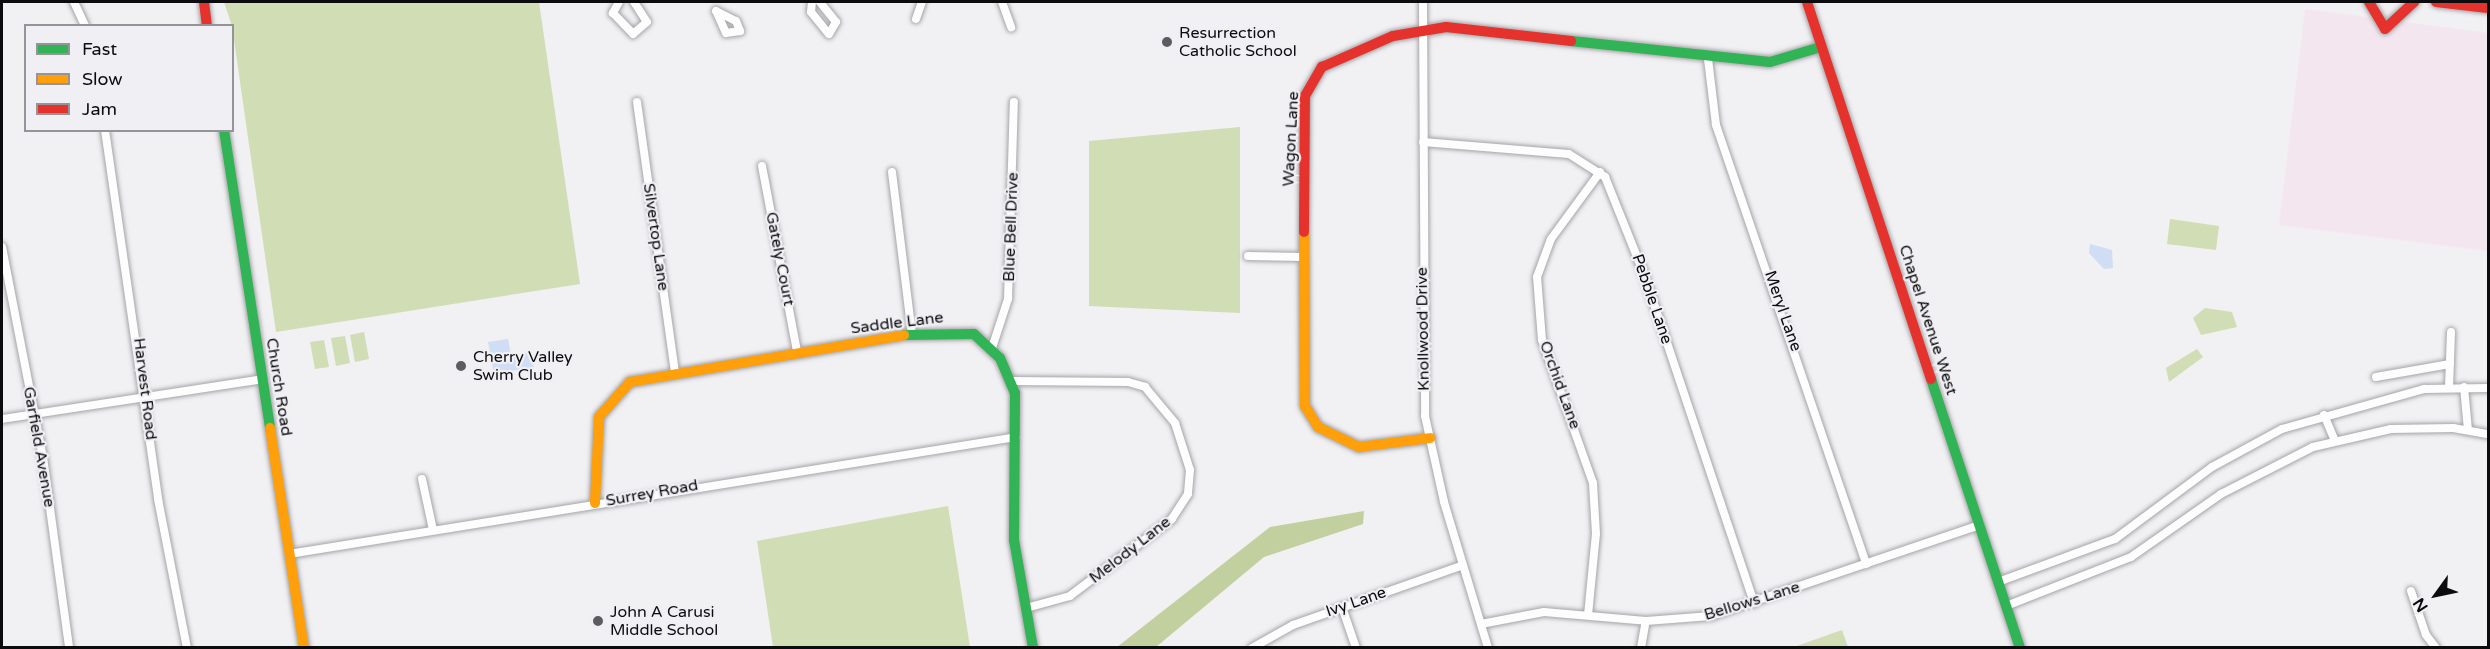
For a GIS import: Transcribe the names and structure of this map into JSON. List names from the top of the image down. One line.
{"streets":{"street":["Wagon Lane","Blue Bell Drive","Silvertop Lane","Gately Court","Pebble Lane","Meryl Lane","Chapel Avenue West","Saddle Lane","Knollwood Drive","Orchid Lane","Church Road","Harvest Road","Garfield Avenue","Surrey Road","Melody Lane","Bellows Lane","Ivy Lane"]},"crossings":[["Wagon Lane","Meryl Lane"],["Wagon Lane","Chapel Avenue West"],["Wagon Lane","Knollwood Drive"],["Blue Bell Drive","Saddle Lane"],["Silvertop Lane","Saddle Lane"],["Gately Court","Saddle Lane"],["Pebble Lane","Knollwood Drive"],["Pebble Lane","Orchid Lane"],["Pebble Lane","Bellows Lane"],["Meryl Lane","Bellows Lane"],["Chapel Avenue West","Bellows Lane"],["Saddle Lane","Surrey Road"],["Saddle Lane","Melody Lane"],["Knollwood Drive","Bellows Lane"],["Knollwood Drive","Ivy Lane"],["Orchid Lane","Bellows Lane"],["Church Road","Surrey Road"]],"places":["Resurrection Catholic School","Cherry Valley Swim Club","John A Carusi Middle School"],"legend":["Fast","Slow","Jam"],"north":"bottom left"}
